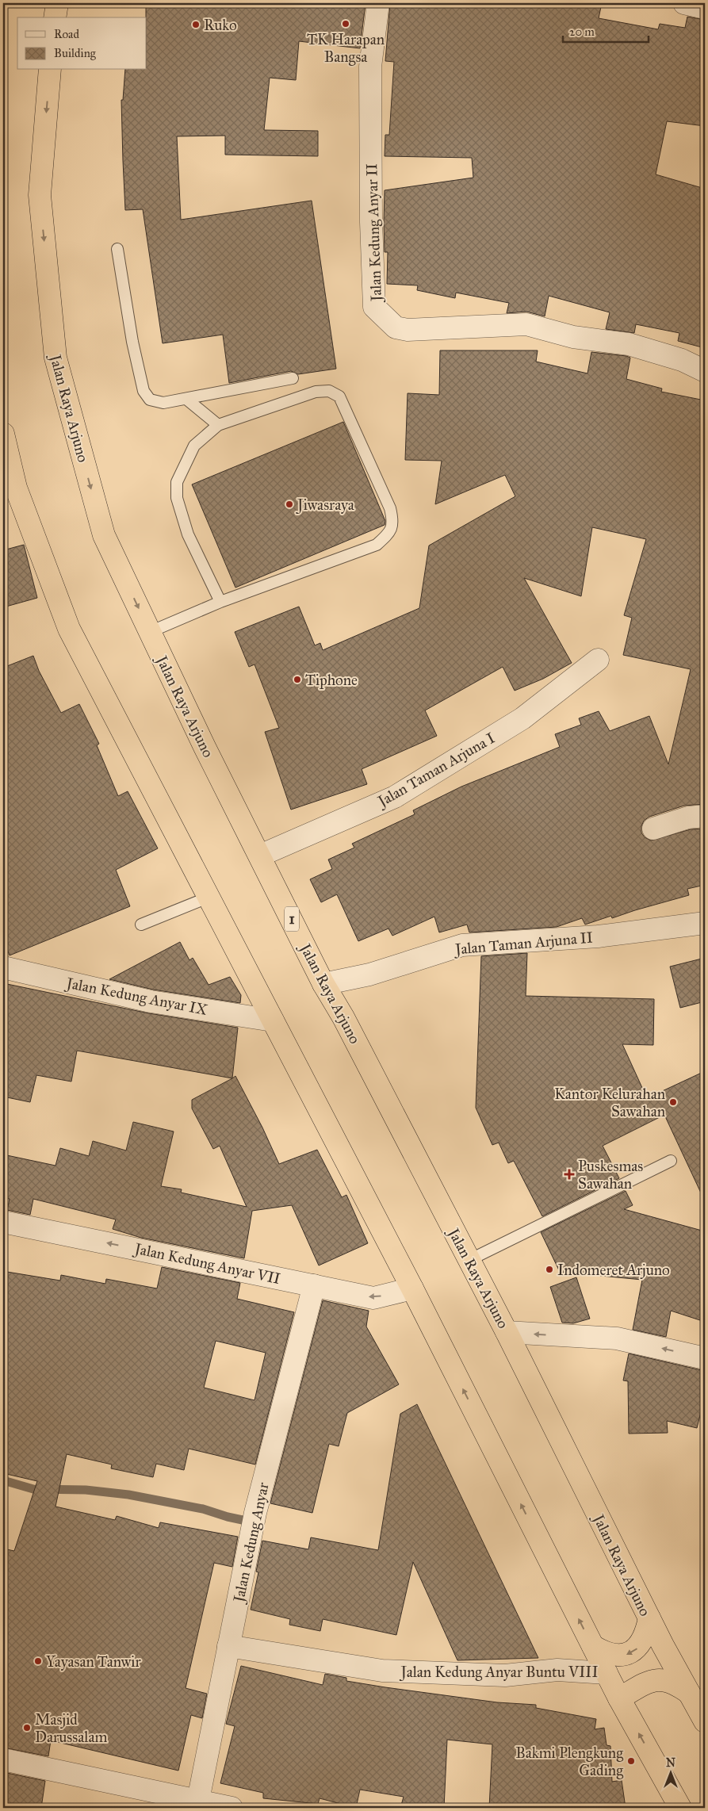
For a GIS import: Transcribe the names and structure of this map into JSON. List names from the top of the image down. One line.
{"streets":{"highway":["Jalan Raya Arjuno","1"],"street":["Jalan Kedung Anyar II","Jalan Taman Arjuna I","Jalan Taman Arjuna II","Jalan Kedung Anyar IX","Jalan Kedung Anyar VII","Jalan Kedung Anyar","Jalan Kedung Anyar Buntu VIII"]},"crossings":[["Jalan Raya Arjuno","Jalan Taman Arjuna I"],["Jalan Raya Arjuno","Jalan Taman Arjuna II"],["Jalan Kedung Anyar VII","Jalan Kedung Anyar"],["Jalan Kedung Anyar","Jalan Kedung Anyar Buntu VIII"]],"one_way":["Jalan Kedung Anyar VII"],"places":{"other":["TK Harapan Bangsa","Ruko","Jiwasraya","Tiphone","Kantor Kelurahan Sawahan","Indomeret Arjuno","Yayasan Tanwir","Masjid Darussalam","Bakmi Plengkung Gading"],"health":["Puskesmas Sawahan"]},"legend":["Road","Building"],"scale_bar":"20 m","north":"top"}
